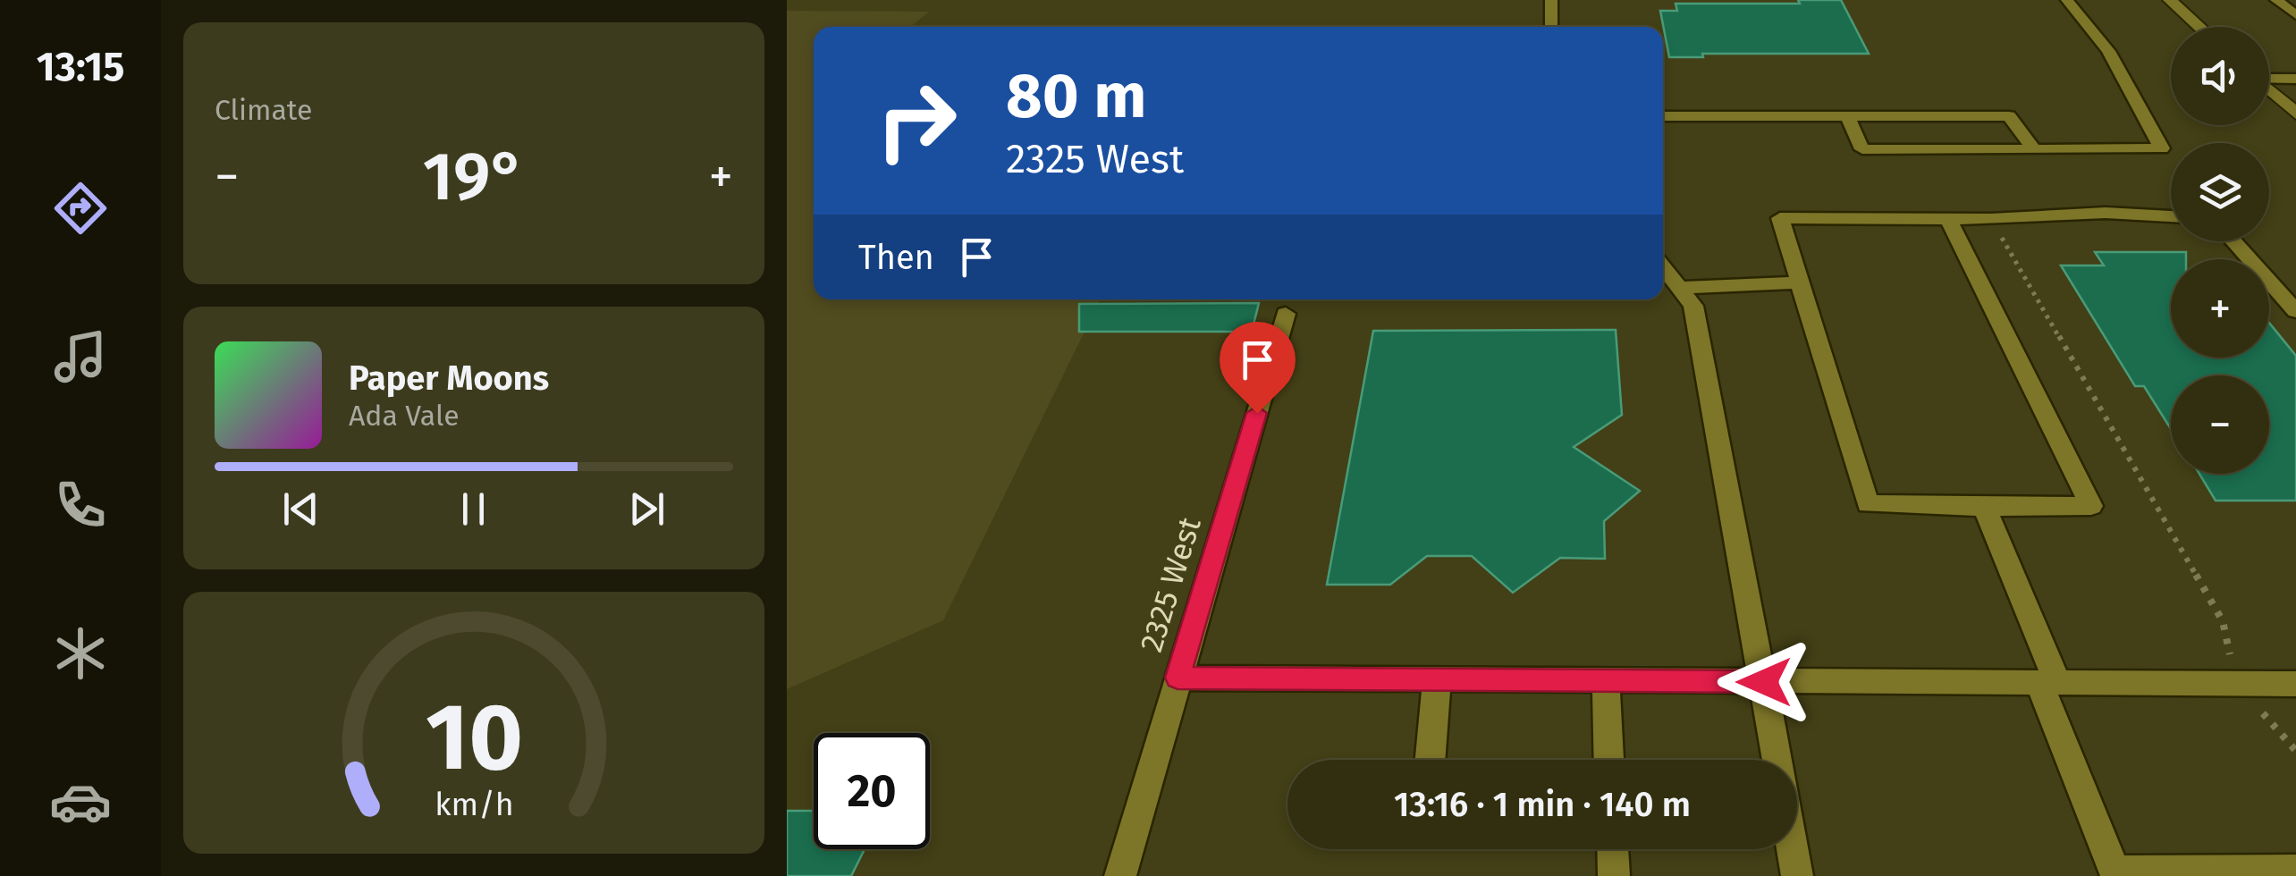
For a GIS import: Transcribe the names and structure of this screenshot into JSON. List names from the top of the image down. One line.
{"streets":{"lane":["2325 West"]},"page":{"tabs":"13:15","tile":"Climate","map_buttons":["+","−"],"turn":["80 m","2325 West"],"heat":["−","19°","+"],"then":"Then","song":["Paper Moons","Ada Vale"],"limit":"20","trip":"13:16 · 1 min · 140 m","gauge":["10","km/h"]}}
